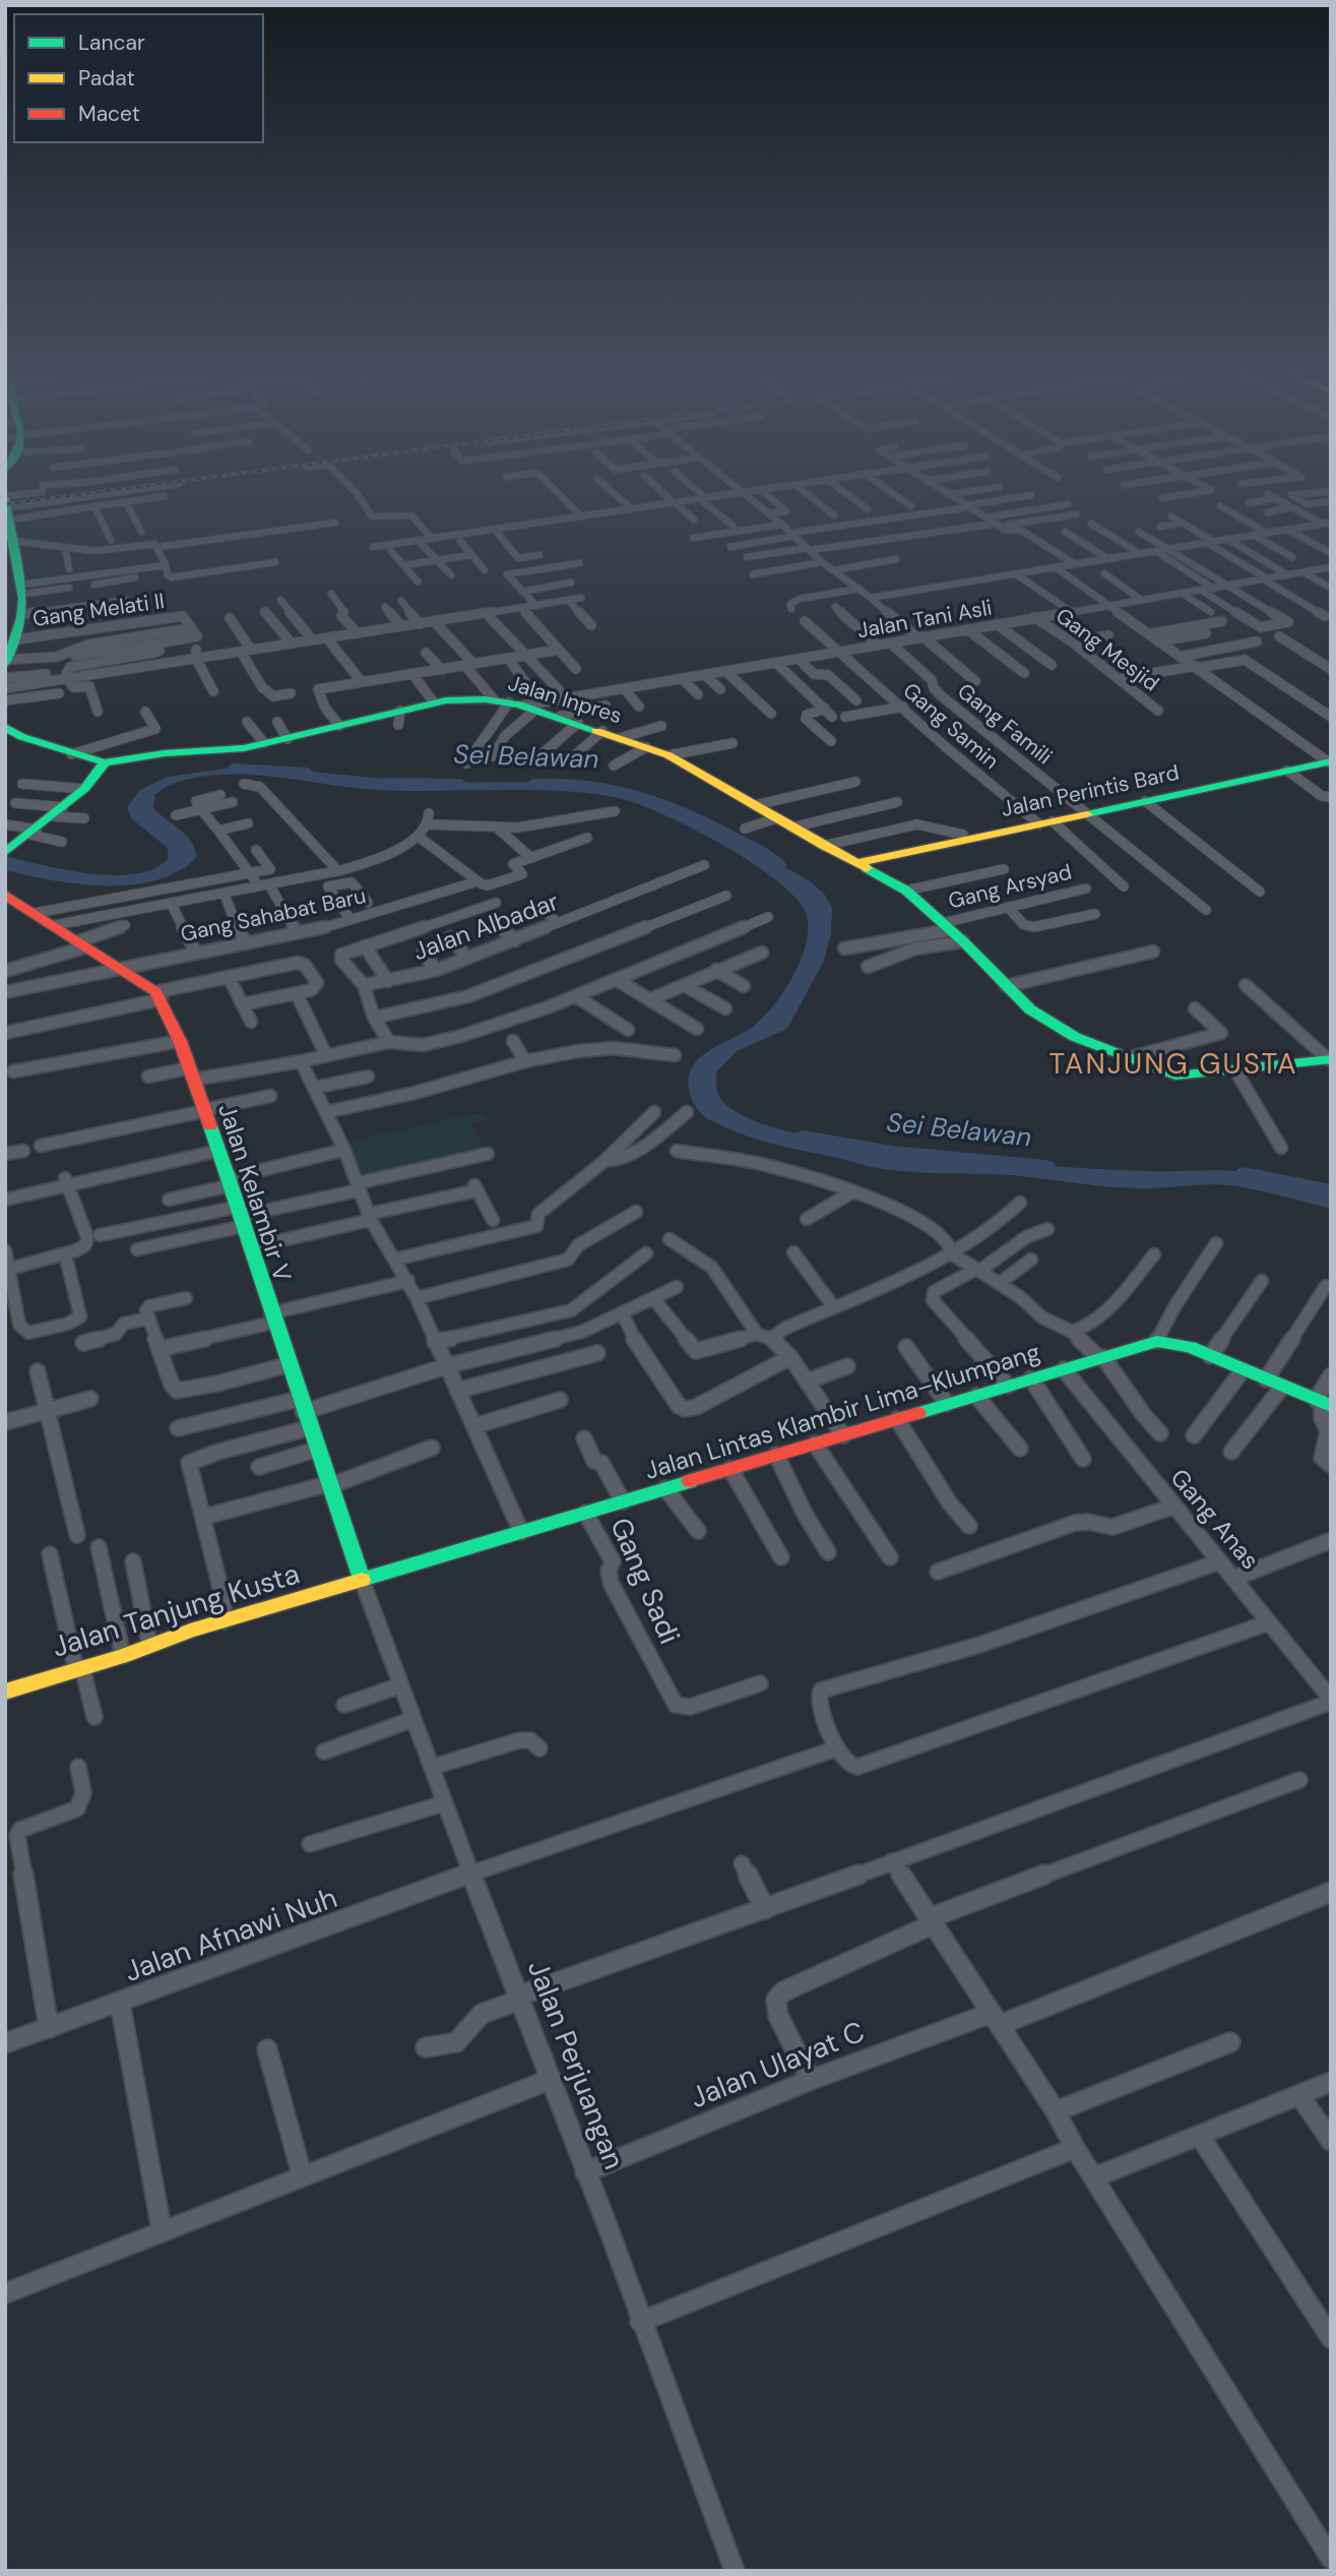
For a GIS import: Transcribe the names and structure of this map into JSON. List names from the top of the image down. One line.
{"streets":{"street":["Gang Melati II","Jalan Tani Asli","Gang Mesjid","Jalan Inpres","Gang Famili","Gang Samin","Jalan Perintis Bard","Gang Arsyad","Gang Sahabat Baru","Jalan Albadar","Jalan Kelambir V","Jalan Lintas Klambir Lima–Klumpang","Gang Anas","Gang Sadi","Jalan Tanjung Kusta","Jalan Afnawi Nuh","Jalan Perjuangan","Jalan Ulayat C"]},"crossings":[["Jalan Tani Asli","Gang Mesjid"],["Jalan Tani Asli","Jalan Inpres"],["Jalan Tani Asli","Gang Famili"],["Jalan Tani Asli","Gang Samin"],["Jalan Inpres","Jalan Perintis Bard"],["Jalan Inpres","Gang Arsyad"],["Gang Famili","Jalan Perintis Bard"],["Gang Samin","Jalan Perintis Bard"],["Jalan Kelambir V","Jalan Lintas Klambir Lima–Klumpang"],["Jalan Kelambir V","Jalan Tanjung Kusta"],["Jalan Kelambir V","Jalan Perjuangan"],["Jalan Lintas Klambir Lima–Klumpang","Gang Anas"],["Jalan Lintas Klambir Lima–Klumpang","Gang Sadi"],["Jalan Lintas Klambir Lima–Klumpang","Jalan Tanjung Kusta"],["Jalan Lintas Klambir Lima–Klumpang","Jalan Perjuangan"],["Jalan Tanjung Kusta","Jalan Perjuangan"],["Jalan Afnawi Nuh","Jalan Perjuangan"],["Jalan Perjuangan","Jalan Ulayat C"]],"districts":["TANJUNG GUSTA"],"water":["Sei Belawan"],"legend":["Lancar","Padat","Macet"]}
